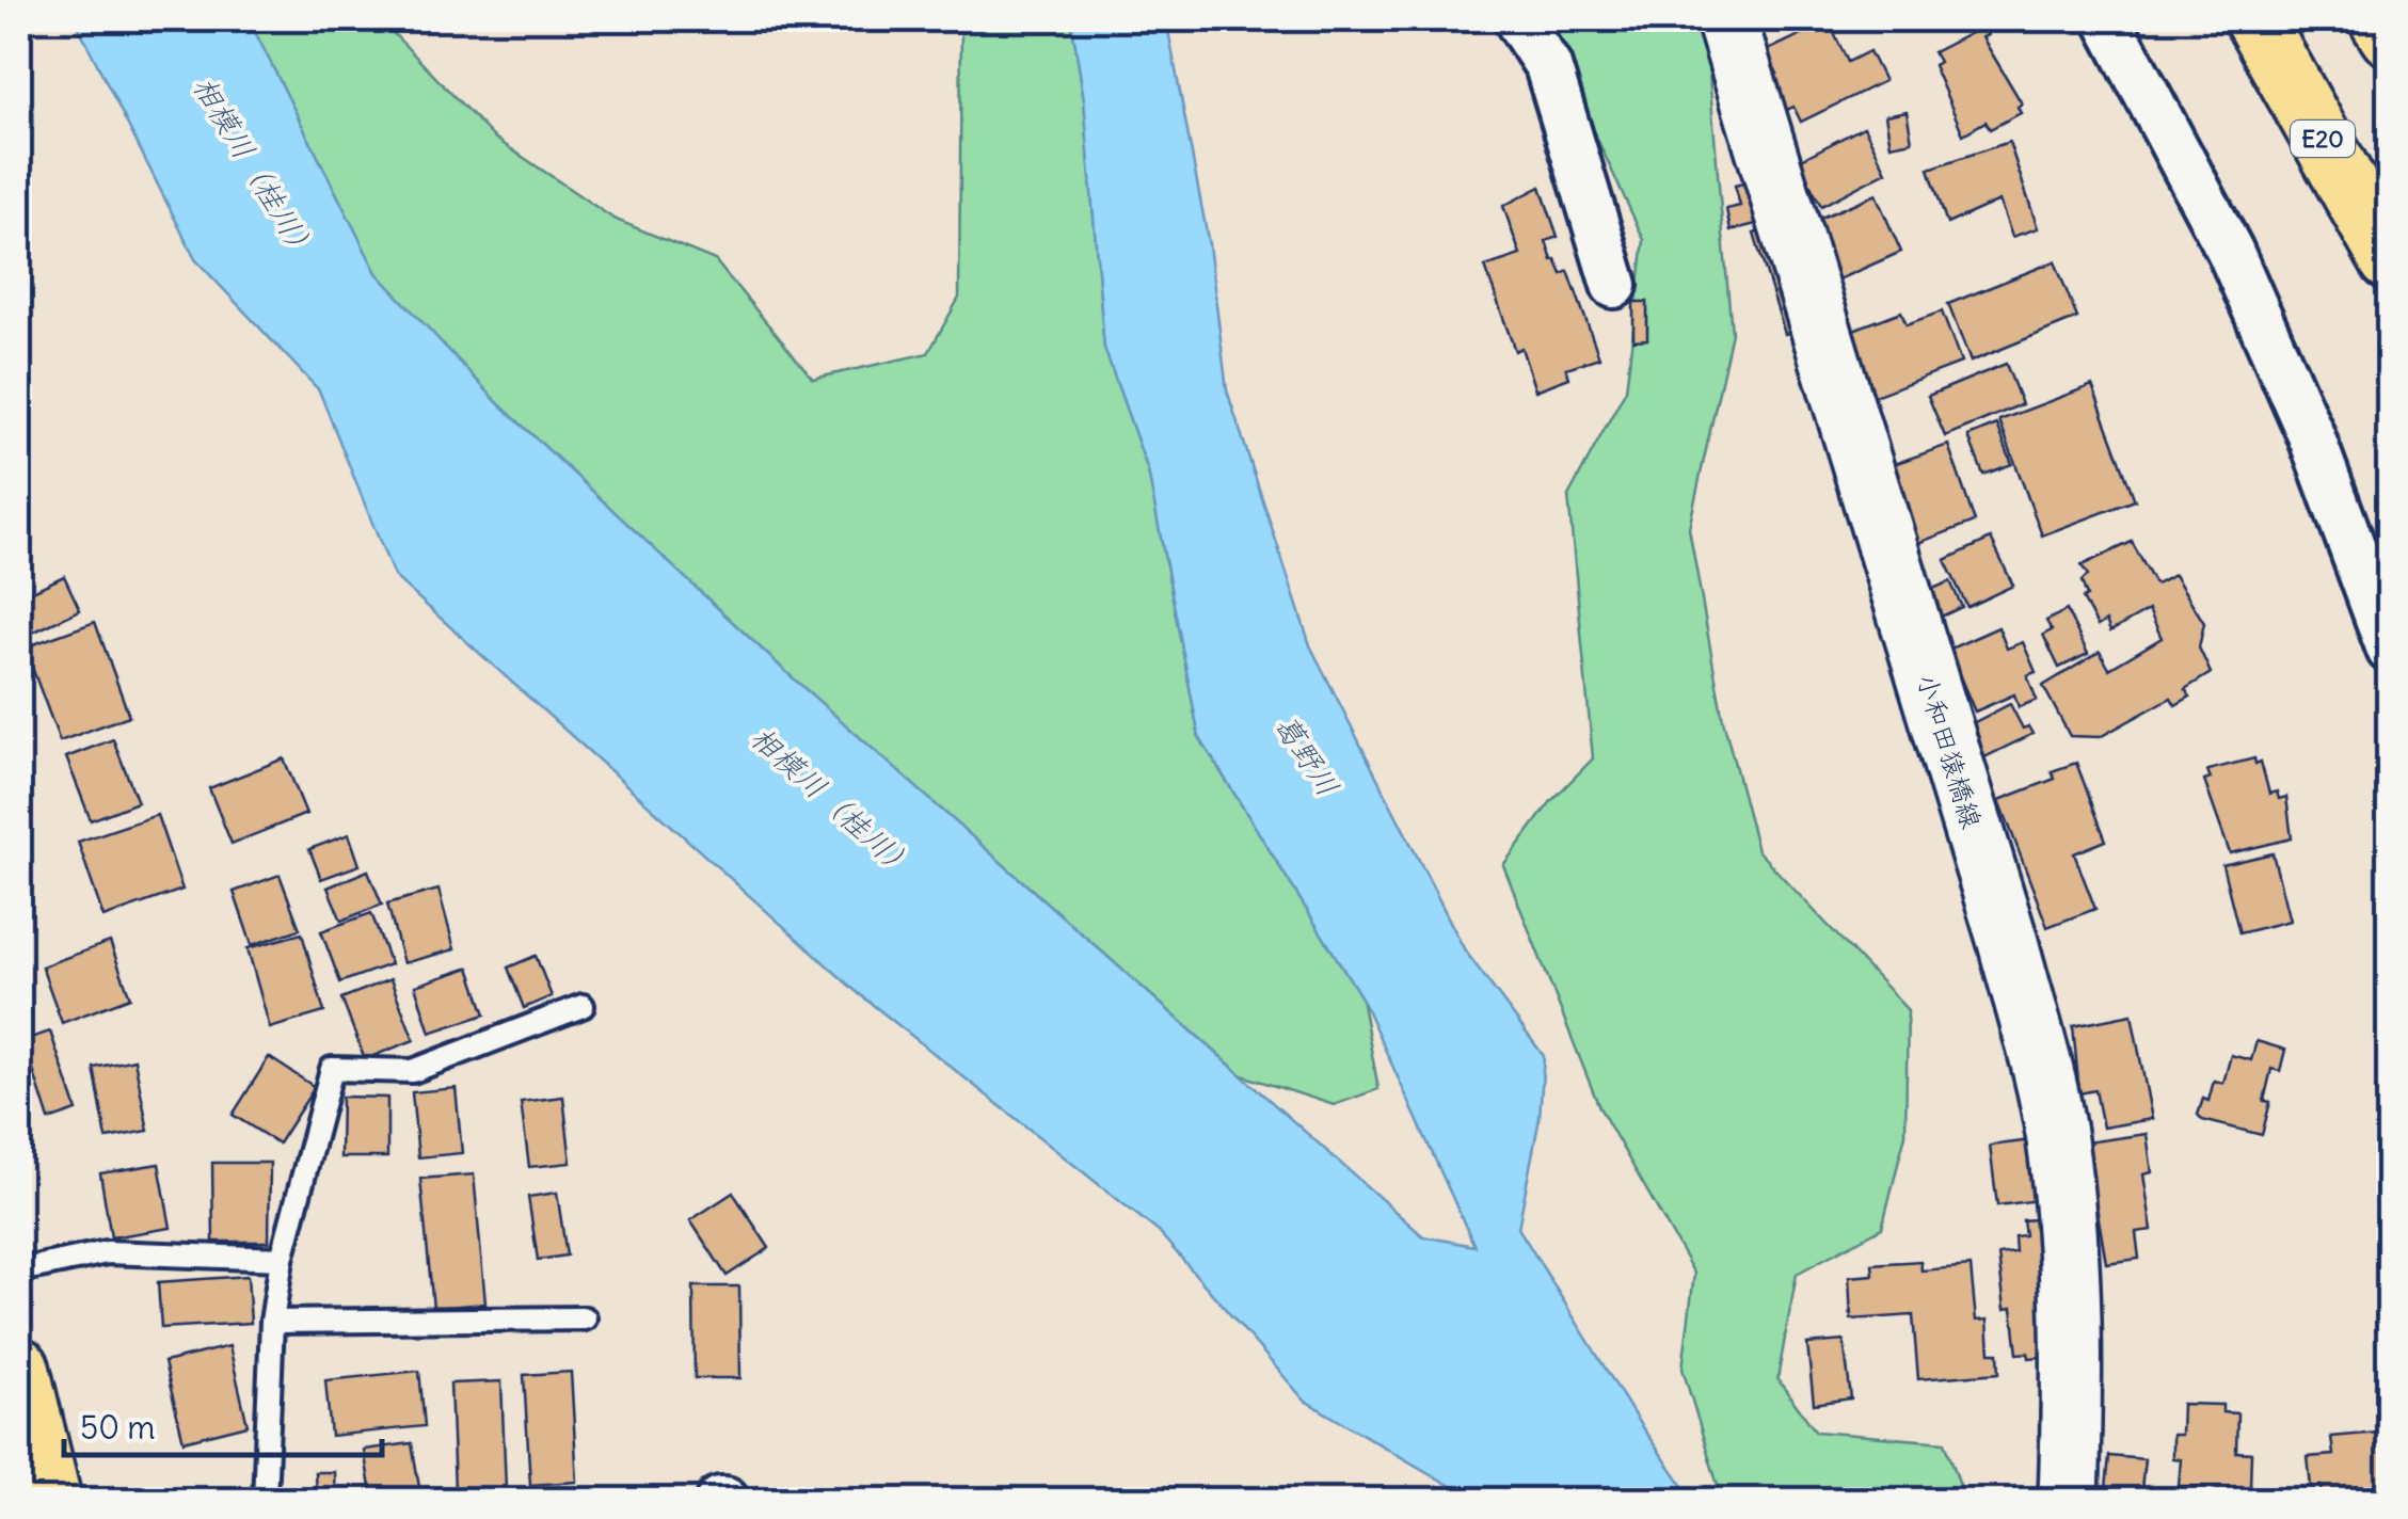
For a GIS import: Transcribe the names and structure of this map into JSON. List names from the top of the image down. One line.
{"streets":{"highway":["E20"],"main road":["小和田猿橋線"]},"water":["相模川（桂川）","葛野川"],"scale_bar":"50 m"}
